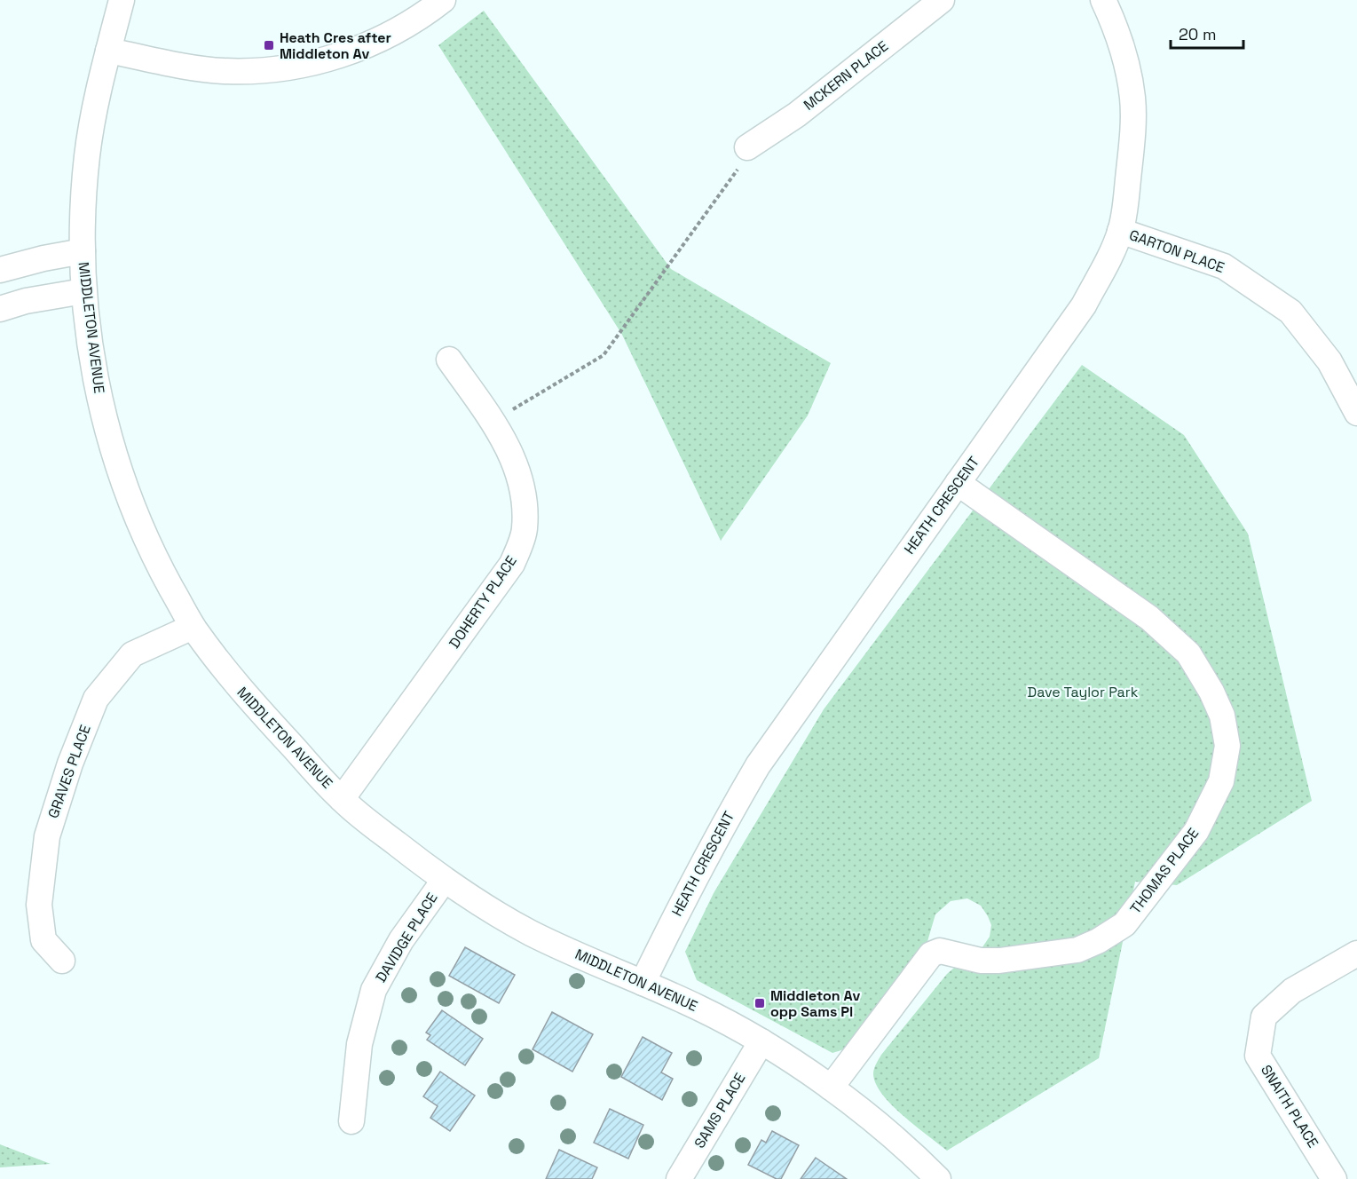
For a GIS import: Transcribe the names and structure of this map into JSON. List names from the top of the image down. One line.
{"streets":{"street":["MCKERN PLACE","GARTON PLACE","MIDDLETON AVENUE","HEATH CRESCENT","DOHERTY PLACE","GRAVES PLACE","THOMAS PLACE","DAVIDGE PLACE","SNAITH PLACE","SAMS PLACE"]},"crossings":[["GARTON PLACE","HEATH CRESCENT"],["MIDDLETON AVENUE","HEATH CRESCENT"],["MIDDLETON AVENUE","DOHERTY PLACE"],["MIDDLETON AVENUE","GRAVES PLACE"],["MIDDLETON AVENUE","THOMAS PLACE"],["MIDDLETON AVENUE","DAVIDGE PLACE"],["MIDDLETON AVENUE","SAMS PLACE"],["HEATH CRESCENT","THOMAS PLACE"]],"parks":["Dave Taylor Park"],"places":{"transit":["Heath Cres after Middleton Av","Middleton Av opp Sams Pl"]},"scale_bar":"20 m"}
